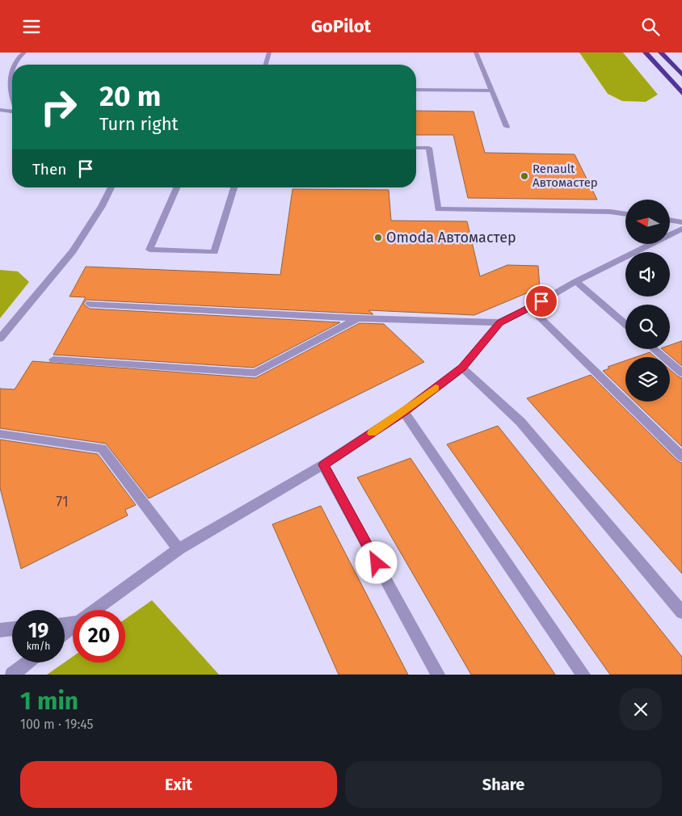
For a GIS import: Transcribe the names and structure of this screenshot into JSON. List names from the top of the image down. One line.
{"places":["Renault Автомастер","Omoda Автомастер"],"house_numbers":["71"],"north":"left","page":{"header":"GoPilot","turn":["20 m","Turn right"],"then":"Then","speed":"19 km/h","limit":"20","heading":["1 min","100 m · 19:45"],"buttons":["Exit","Share"]}}
